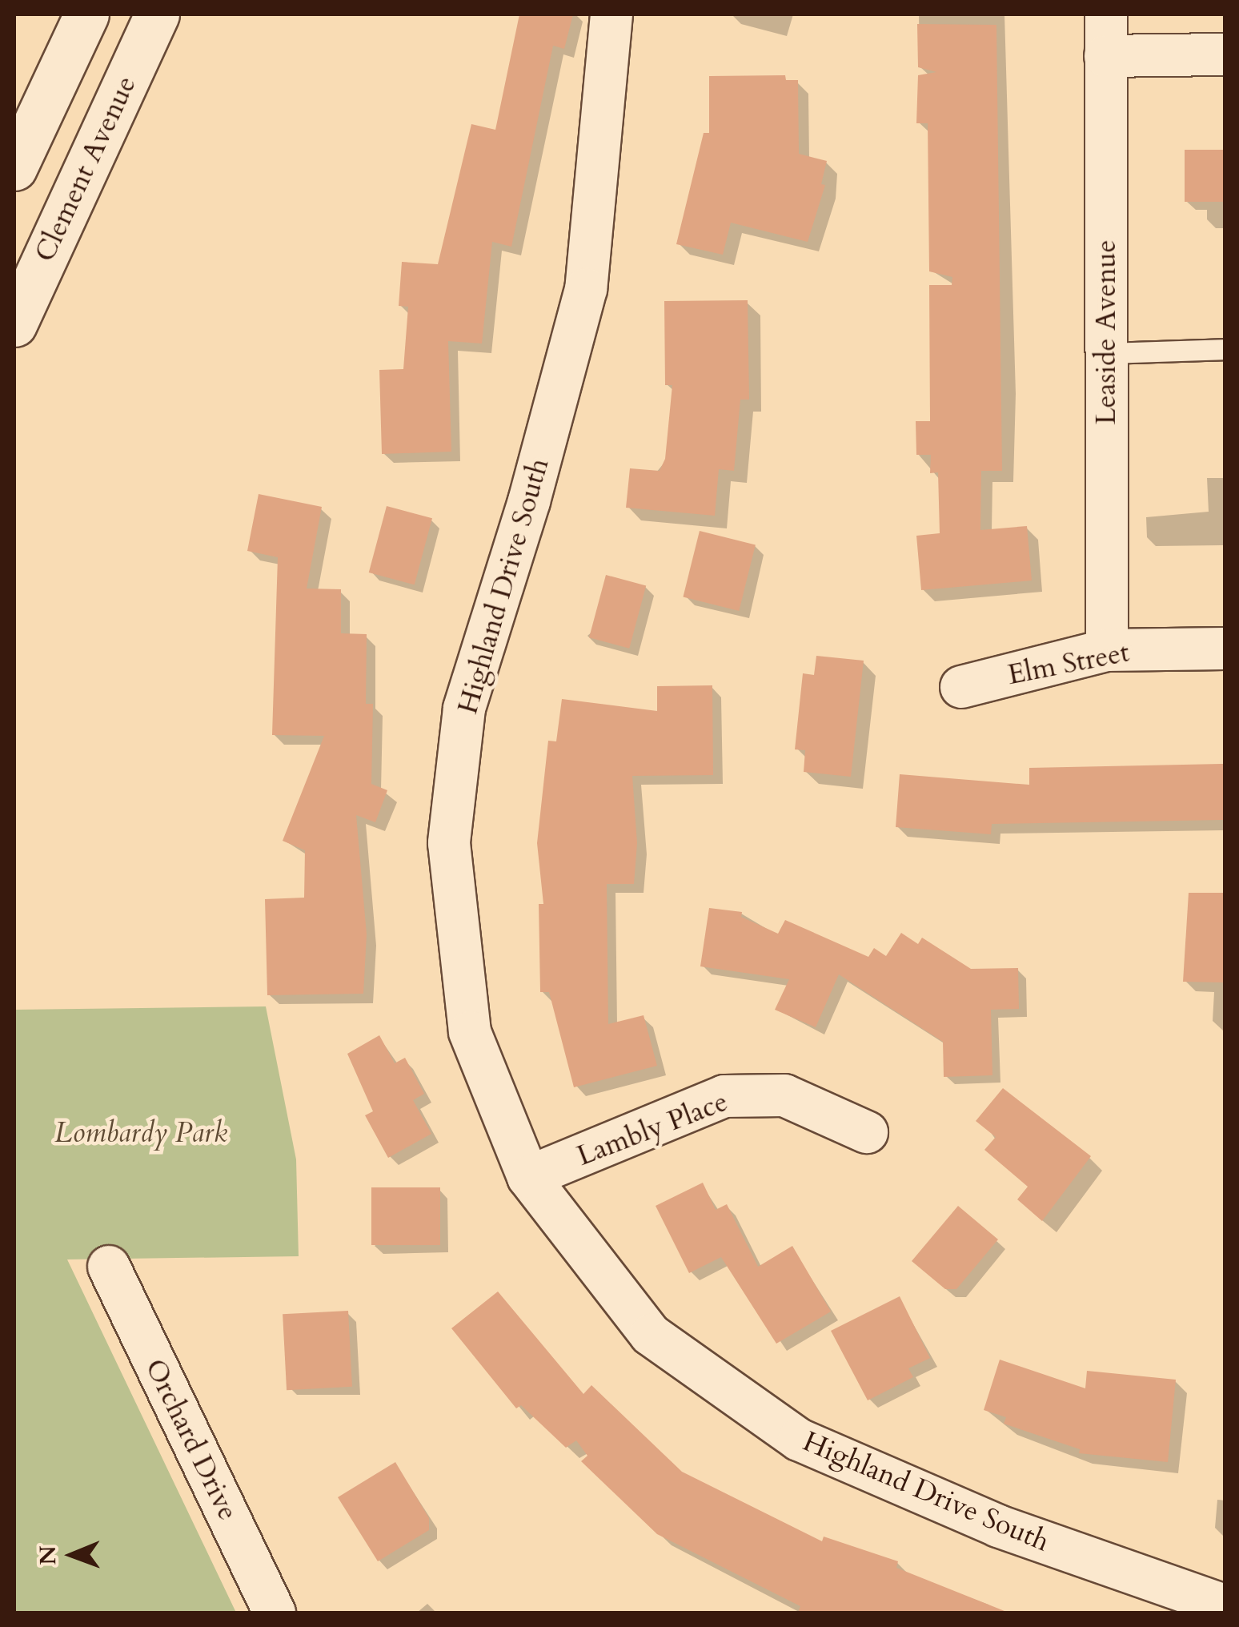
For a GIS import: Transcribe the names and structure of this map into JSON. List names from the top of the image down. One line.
{"streets":{"main road":["Clement Avenue"],"street":["Leaside Avenue","Highland Drive South","Elm Street","Lambly Place","Orchard Drive"]},"crossings":[["Leaside Avenue","Elm Street"],["Highland Drive South","Lambly Place"]],"parks":["Lombardy Park"],"north":"left"}
